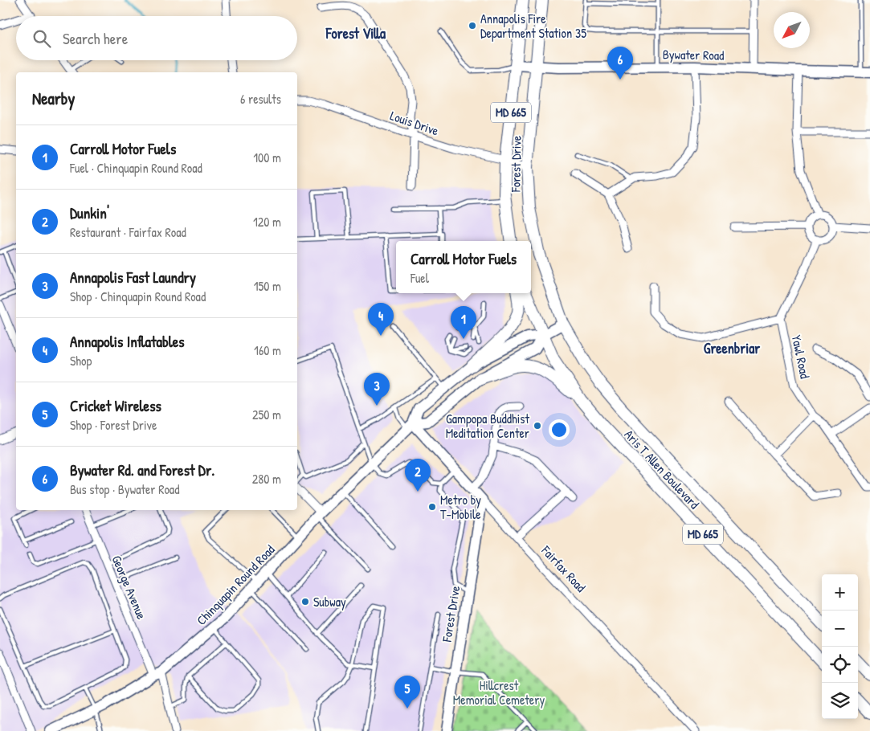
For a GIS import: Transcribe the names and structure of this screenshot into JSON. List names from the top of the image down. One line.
{"streets":{"main road":["Bywater Road","MD 665","Forest Drive","Aris T Allen Boulevard","Fairfax Road","Chinquapin Round Road"],"street":["Louis Drive","Yawl Road","George Avenue"]},"crossings":[["Bywater Road","Forest Drive"],["MD 665","Aris T Allen Boulevard"],["MD 665","Chinquapin Round Road"],["Louis Drive","Forest Drive"],["Forest Drive","Aris T Allen Boulevard"],["Forest Drive","Fairfax Road"],["Forest Drive","Chinquapin Round Road"],["Aris T Allen Boulevard","Chinquapin Round Road"],["Fairfax Road","Chinquapin Round Road"],["Chinquapin Round Road","George Avenue"]],"districts":["Forest Villa","Greenbriar"],"parks":["Hillcrest Memorial Cemetery"],"places":["Annapolis Fire Department Station 35","Gampopa Buddhist Meditation Center","Metro by T-Mobile","Subway"],"north":"bottom left","page":{"search":"Search here","pins":["6","4","1","3","2","5"],"heading":["Nearby","6 results"],"list":[{"mark":"1","name":"Carroll Motor Fuels","note":"Fuel · Chinquapin Round Road","value":"100 m"},{"mark":"2","name":"Dunkin'","note":"Restaurant · Fairfax Road","value":"120 m"},{"mark":"3","name":"Annapolis Fast Laundry","note":"Shop · Chinquapin Round Road","value":"150 m"},{"mark":"4","name":"Annapolis Inflatables","note":"Shop","value":"160 m"},{"mark":"5","name":"Cricket Wireless","note":"Shop · Forest Drive","value":"250 m"},{"mark":"6","name":"Bywater Rd. and Forest Dr.","note":"Bus stop · Bywater Road","value":"280 m"}],"popup":["Carroll Motor Fuels","Fuel"],"map_buttons":["+","−"]}}
